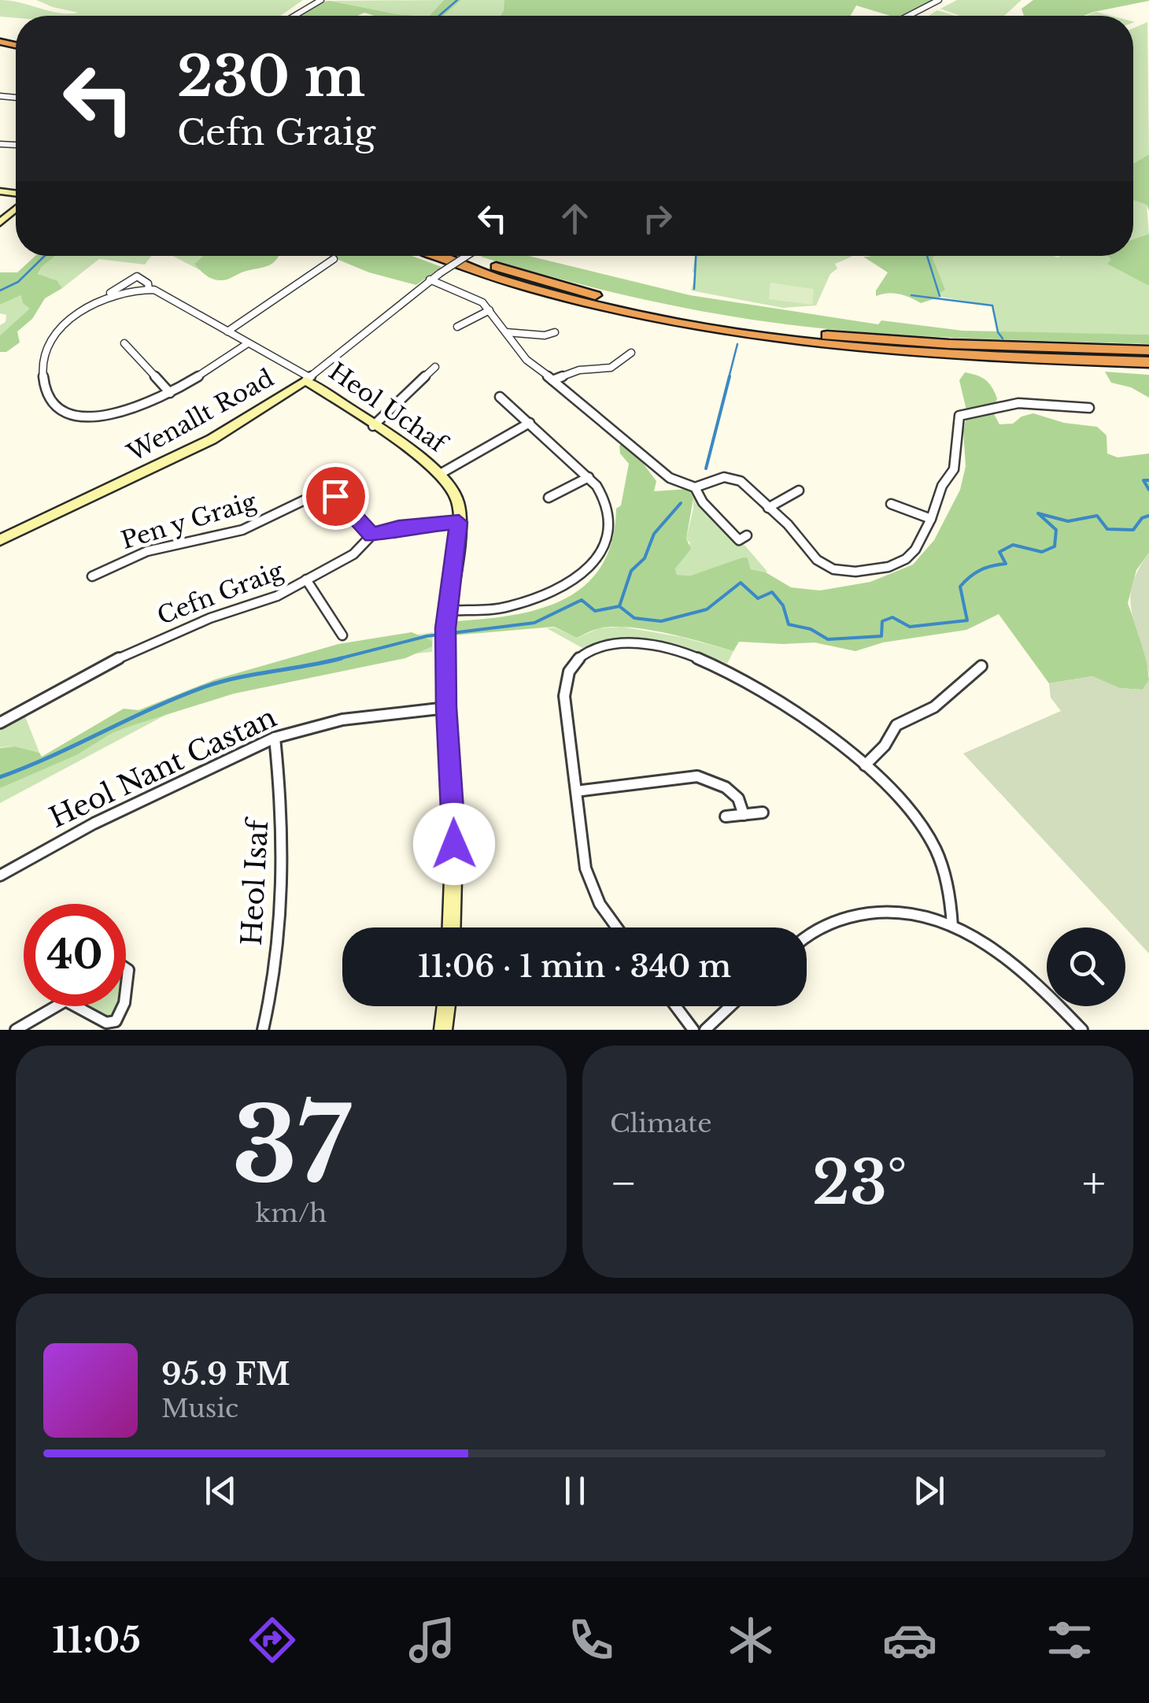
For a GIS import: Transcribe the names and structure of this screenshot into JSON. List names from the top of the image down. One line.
{"streets":{"street":["Heol Uchaf","Wenallt Road","Pen y Graig","Cefn Graig","Heol Nant Castan","Heol Isaf"]},"crossings":[["Heol Uchaf","Wenallt Road"],["Heol Uchaf","Cefn Graig"],["Heol Uchaf","Heol Nant Castan"],["Pen y Graig","Cefn Graig"],["Heol Nant Castan","Heol Isaf"]],"page":{"turn":["230 m","Cefn Graig"],"limit":"40","trip":"11:06 · 1 min · 340 m","tile":[["37","km/h"],"Climate"],"heat":["−","23°","+"],"song":["95.9 FM","Music"],"tabs":"11:05"}}
